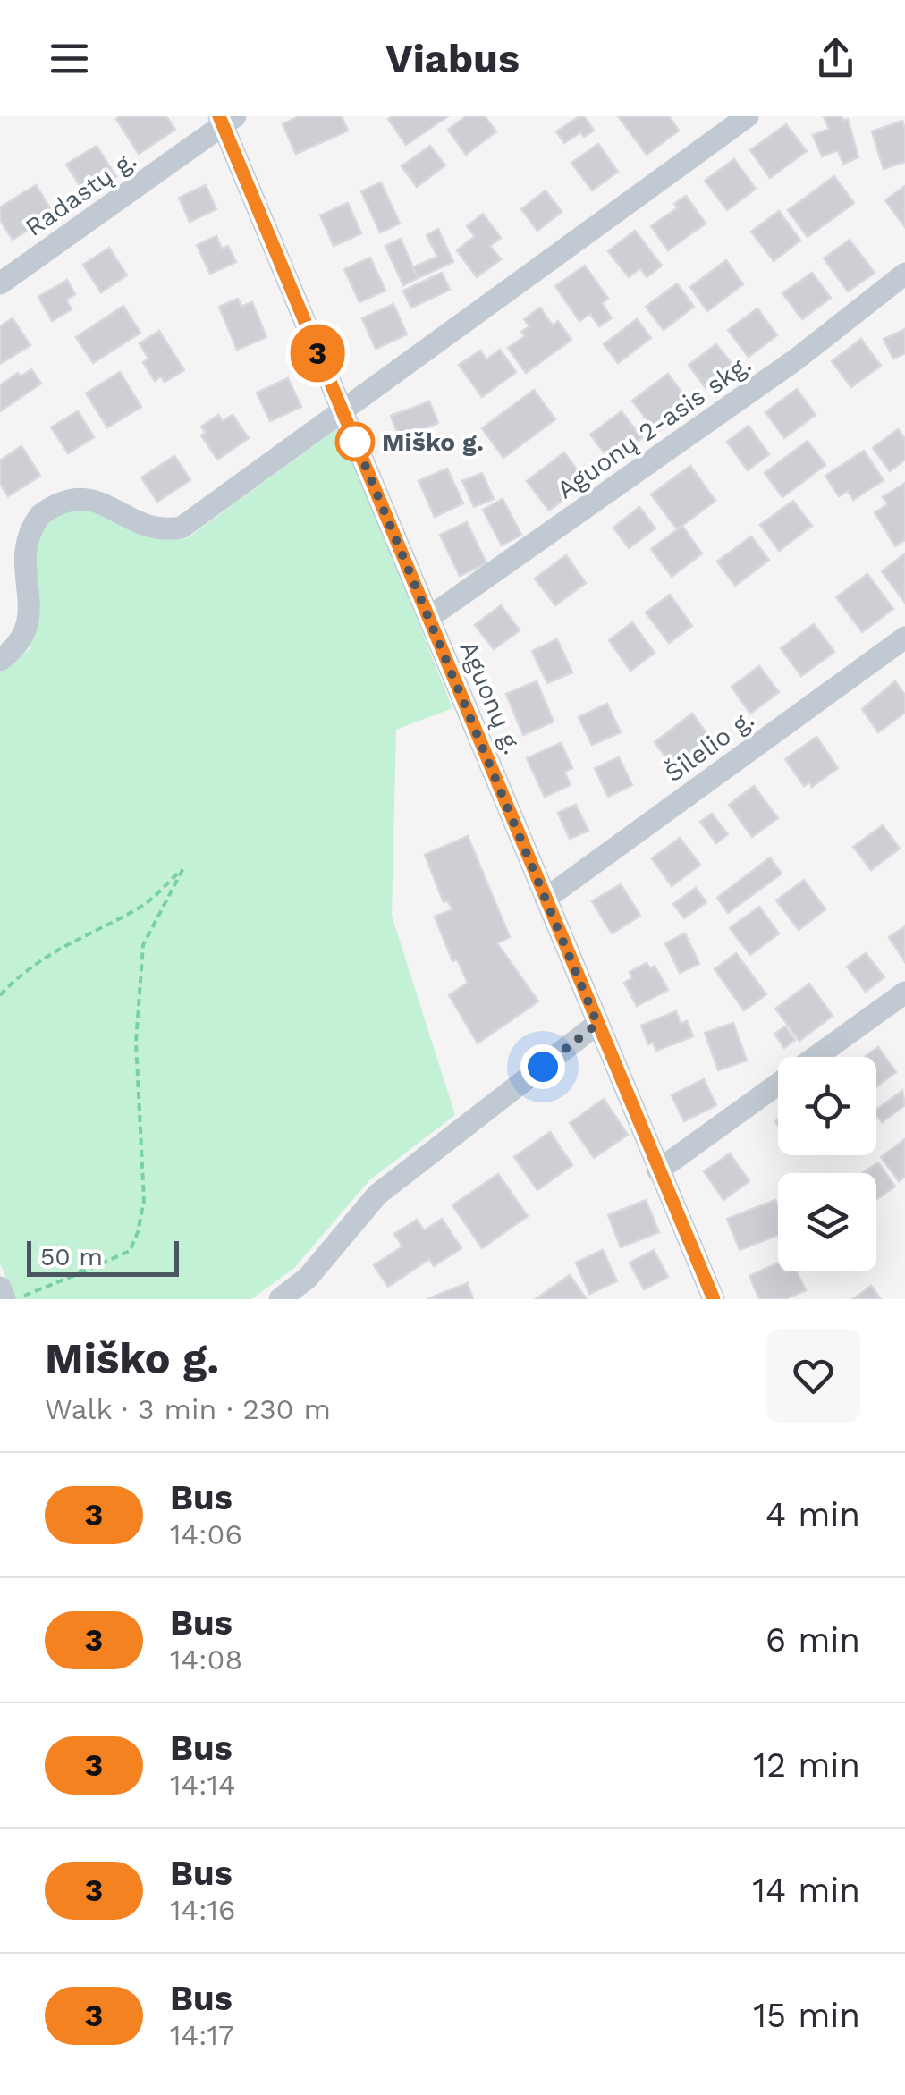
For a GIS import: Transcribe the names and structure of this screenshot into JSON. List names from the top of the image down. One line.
{"streets":{"street":["Radastų g.","Aguonų 2-asis skg.","Aguonų g.","Šilelio g."]},"crossings":[["Radastų g.","Aguonų g."],["Aguonų 2-asis skg.","Aguonų g."],["Aguonų g.","Šilelio g."]],"places":["Miško g."],"lines":["bus line 3"],"scale_bar":"50 m","page":{"header":"Viabus","on_map":"3","scale":"50 m","heading":["Miško g.","Walk · 3 min · 230 m"],"list":[{"mark":"3","name":"Bus","note":"14:06","value":"4 min"},{"mark":"3","name":"Bus","note":"14:08","value":"6 min"},{"mark":"3","name":"Bus","note":"14:14","value":"12 min"},{"mark":"3","name":"Bus","note":"14:16","value":"14 min"},{"mark":"3","name":"Bus","note":"14:17","value":"15 min"}]}}
